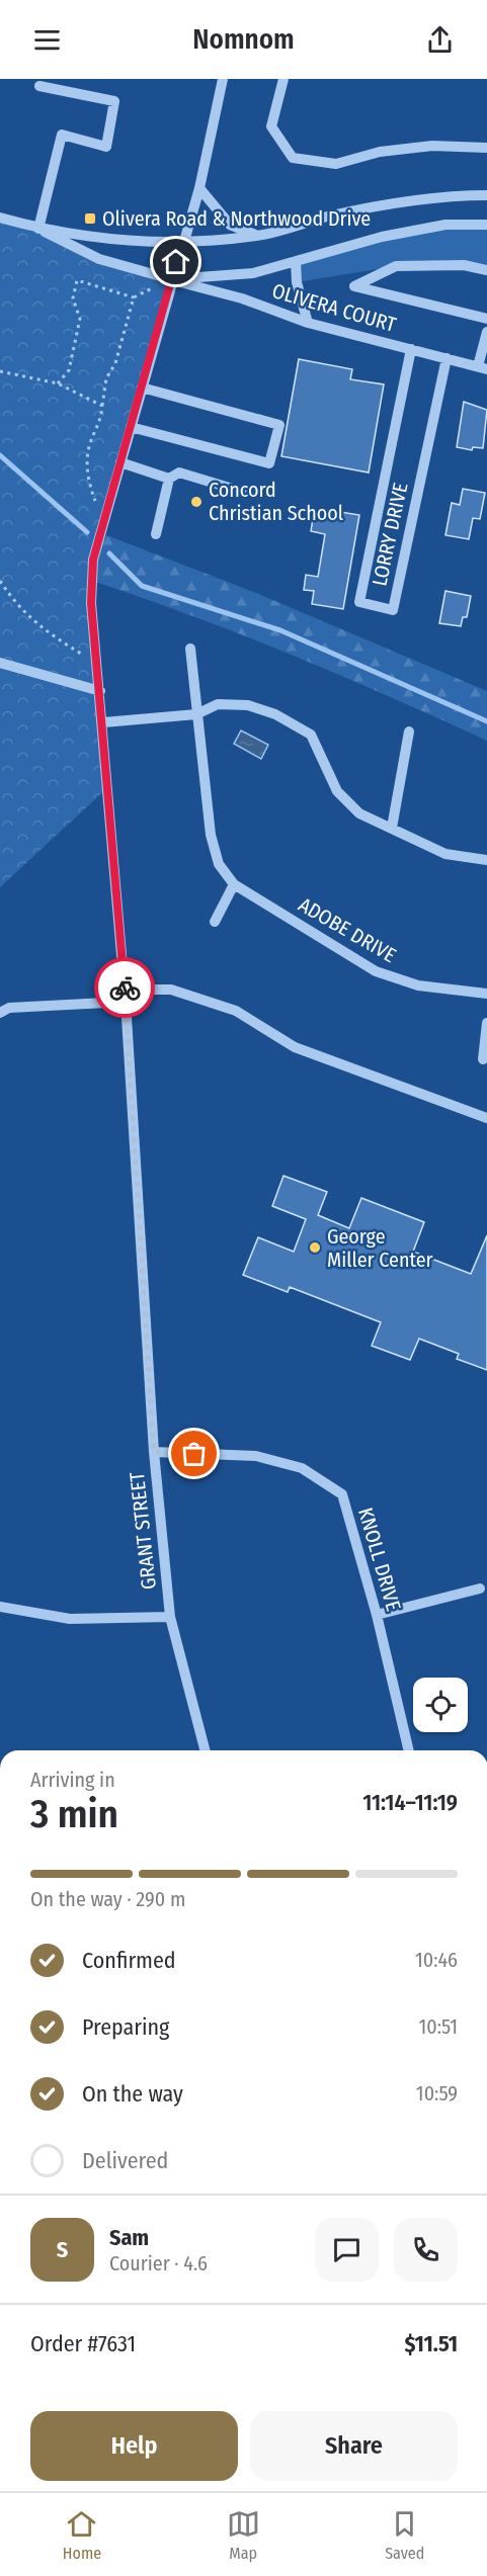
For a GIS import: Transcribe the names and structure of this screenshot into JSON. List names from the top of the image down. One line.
{"streets":{"street":["OLIVERA COURT","LORRY DRIVE","ADOBE DRIVE","GRANT STREET","KNOLL DRIVE"]},"crossings":[["OLIVERA COURT","LORRY DRIVE"],["OLIVERA COURT","GRANT STREET"],["GRANT STREET","KNOLL DRIVE"]],"places":{"transit":["Olivera Road & Northwood Drive"],"other":["Concord Christian School","George Miller Center"]},"page":{"header":"Nomnom","heading":["3 min","Arriving in","11:14–11:19"],"panel":["Sam","Courier · 4.6","Order #7631","$11.51"],"bar":"On the way · 290 m","list":[["Confirmed","10:46"],["Preparing","10:51"],["On the way","10:59"],"Delivered"],"round":"S","buttons":["Help","Share"],"tabs":["Home","Map","Saved"]}}
